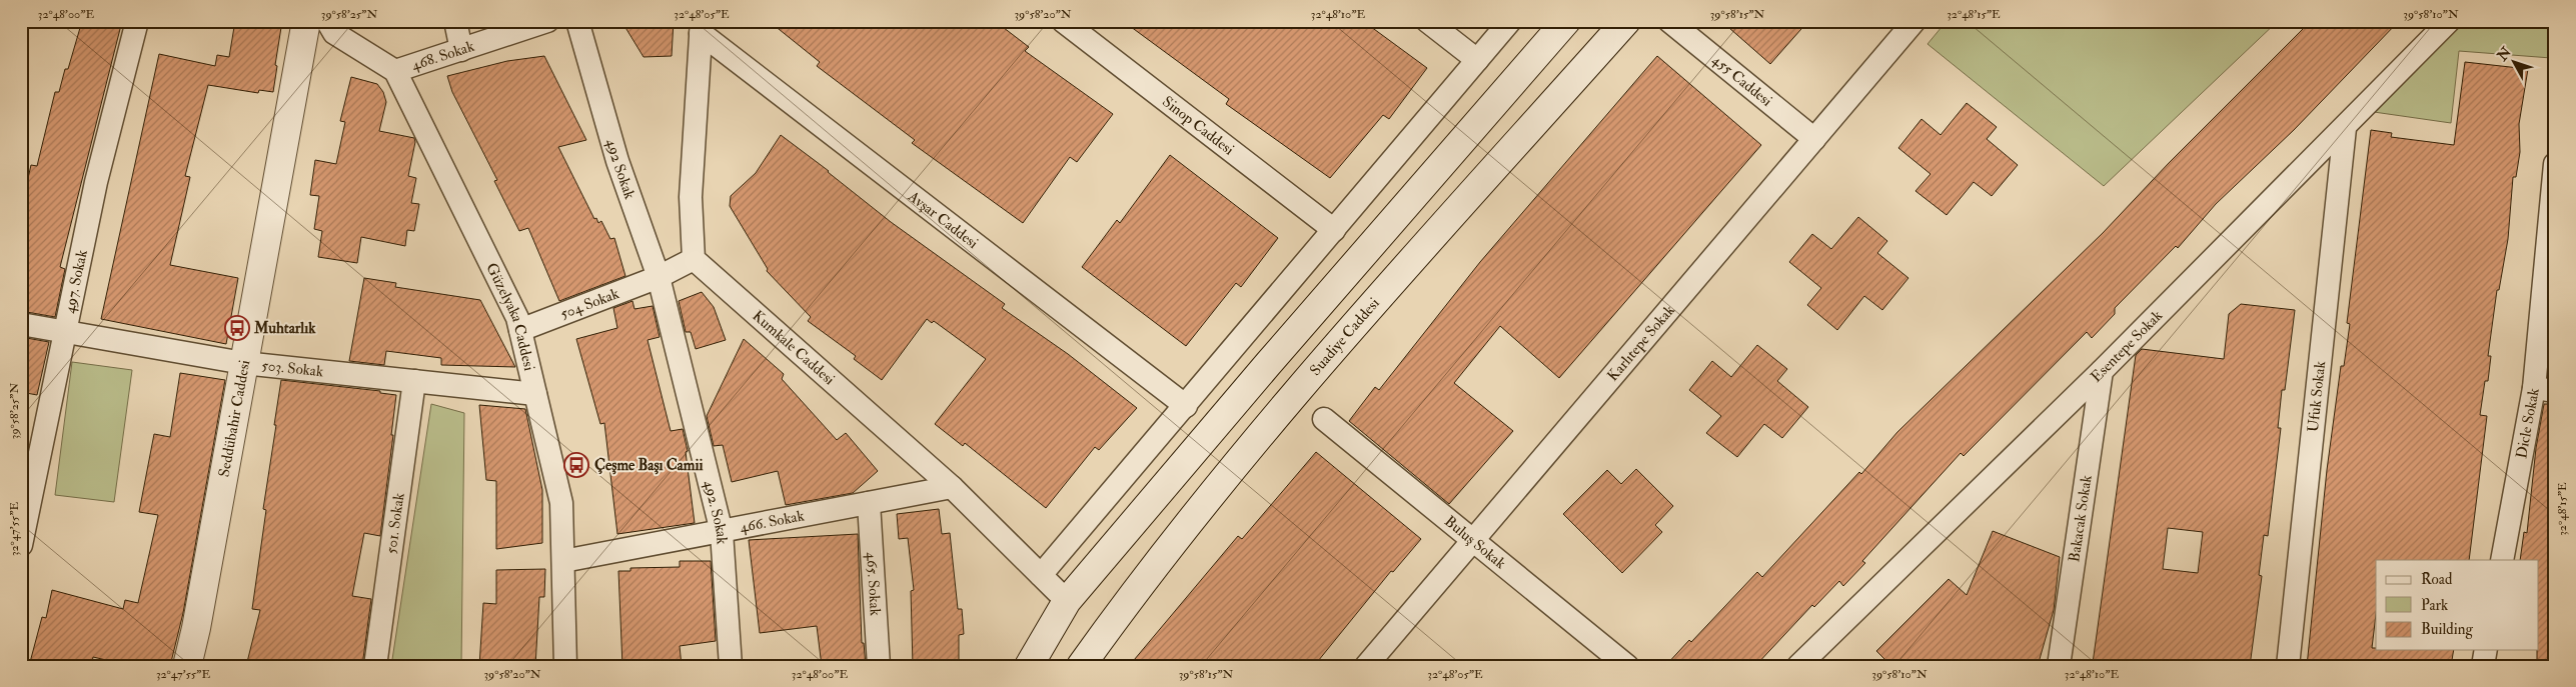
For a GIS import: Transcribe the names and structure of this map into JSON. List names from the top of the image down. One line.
{"streets":{"main road":["Suadiye Caddesi","Seddübahir Caddesi"],"street":["468. Sokak","455 Caddesi","Sinop Caddesi","492 Sokak","Avşar Caddesi","497. Sokak","504 Sokak","Güzelyaka Caddesi","Karlıtepe Sokak","Esentepe Sokak","Kumkale Caddesi","503. Sokak","Ufuk Sokak","Dicle Sokak","492. Sokak","Bakacak Sokak","466. Sokak","501. Sokak","Buluş Sokak","465. Sokak"]},"crossings":[["468. Sokak","Güzelyaka Caddesi"],["455 Caddesi","Karlıtepe Sokak"],["492 Sokak","504 Sokak"],["492 Sokak","492. Sokak"],["497. Sokak","503. Sokak"],["504 Sokak","Güzelyaka Caddesi"],["504 Sokak","492. Sokak"],["Güzelyaka Caddesi","503. Sokak"],["Güzelyaka Caddesi","466. Sokak"],["Karlıtepe Sokak","Buluş Sokak"],["Esentepe Sokak","Ufuk Sokak"],["Esentepe Sokak","Bakacak Sokak"],["Kumkale Caddesi","466. Sokak"],["503. Sokak","Seddübahir Caddesi"],["503. Sokak","501. Sokak"],["492. Sokak","466. Sokak"],["466. Sokak","465. Sokak"]],"places":{"bus stop":["Muhtarlık","Çeşme Başı Camii"]},"legend":["Road","Park","Building"],"north":"top left","coordinates":["32°48'00\"E","39°58'25\"N","32°48'05\"E","39°58'20\"N","32°48'10\"E","39°58'15\"N","32°48'15\"E","39°58'10\"N","32°47'55\"E"]}
